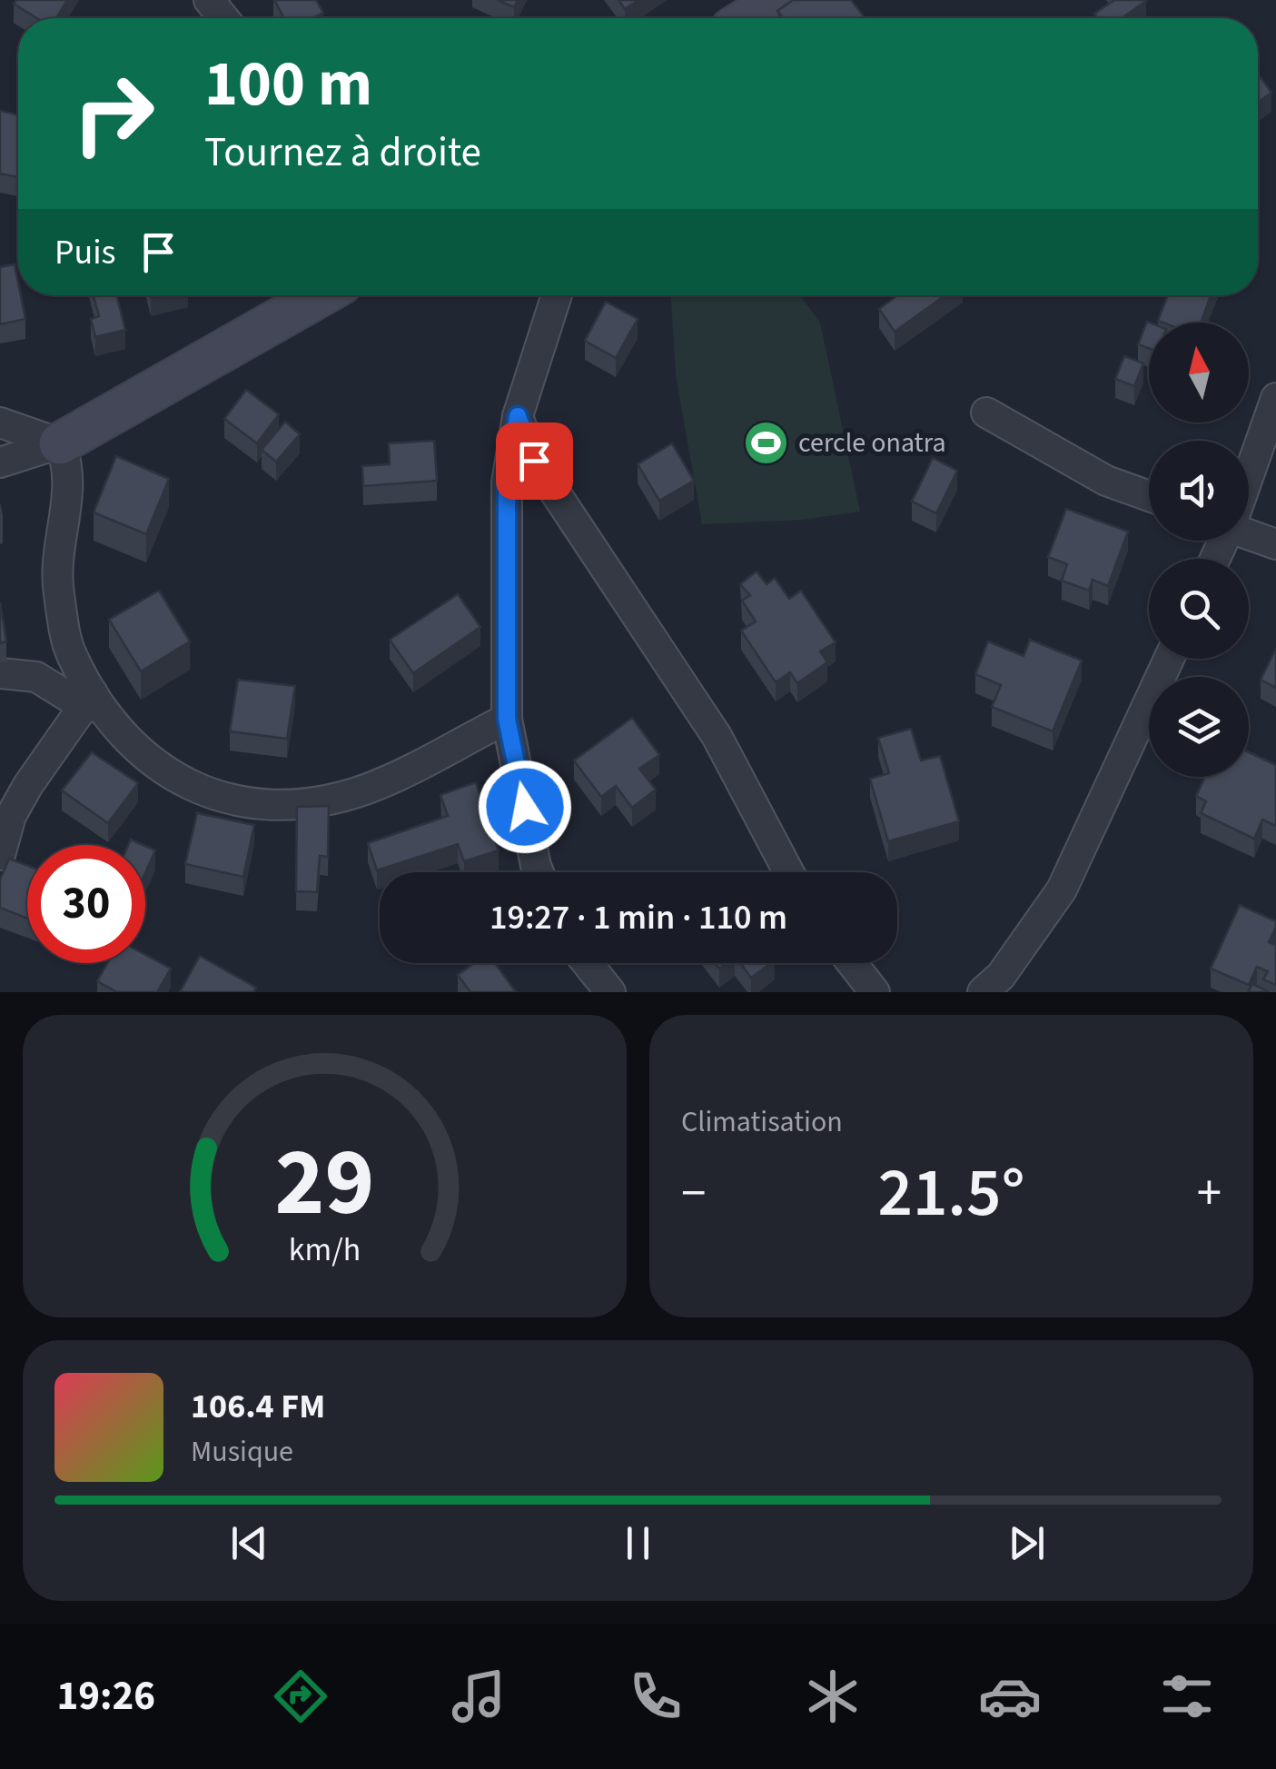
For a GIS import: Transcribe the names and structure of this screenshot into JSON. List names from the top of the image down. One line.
{"places":{"sports":["cercle onatra"]},"north":"top","page":{"turn":["100 m","Tournez à droite"],"then":"Puis","limit":"30","trip":"19:27 · 1 min · 110 m","tile":"Climatisation","heat":["−","21.5°","+"],"song":["106.4 FM","Musique"],"tabs":"19:26","gauge":["29","km/h"]}}
